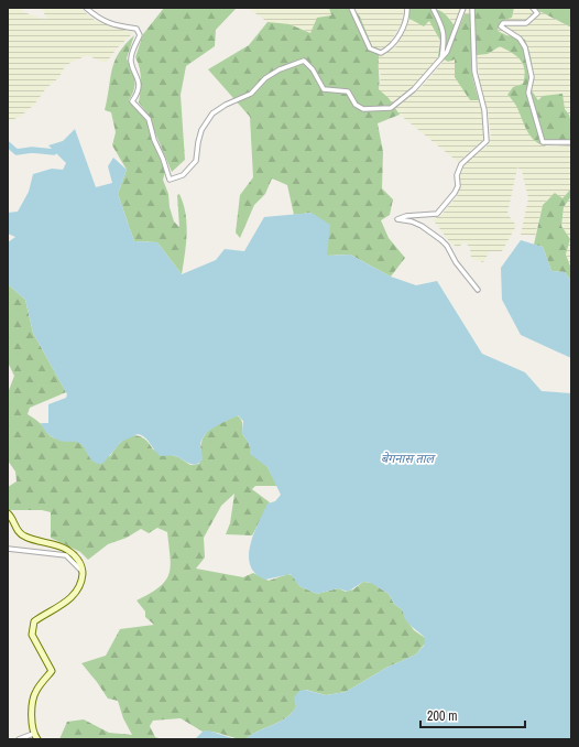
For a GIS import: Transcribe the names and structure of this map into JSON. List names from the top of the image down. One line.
{"water":["बेगनास ताल"],"scale_bar":"200 m"}
